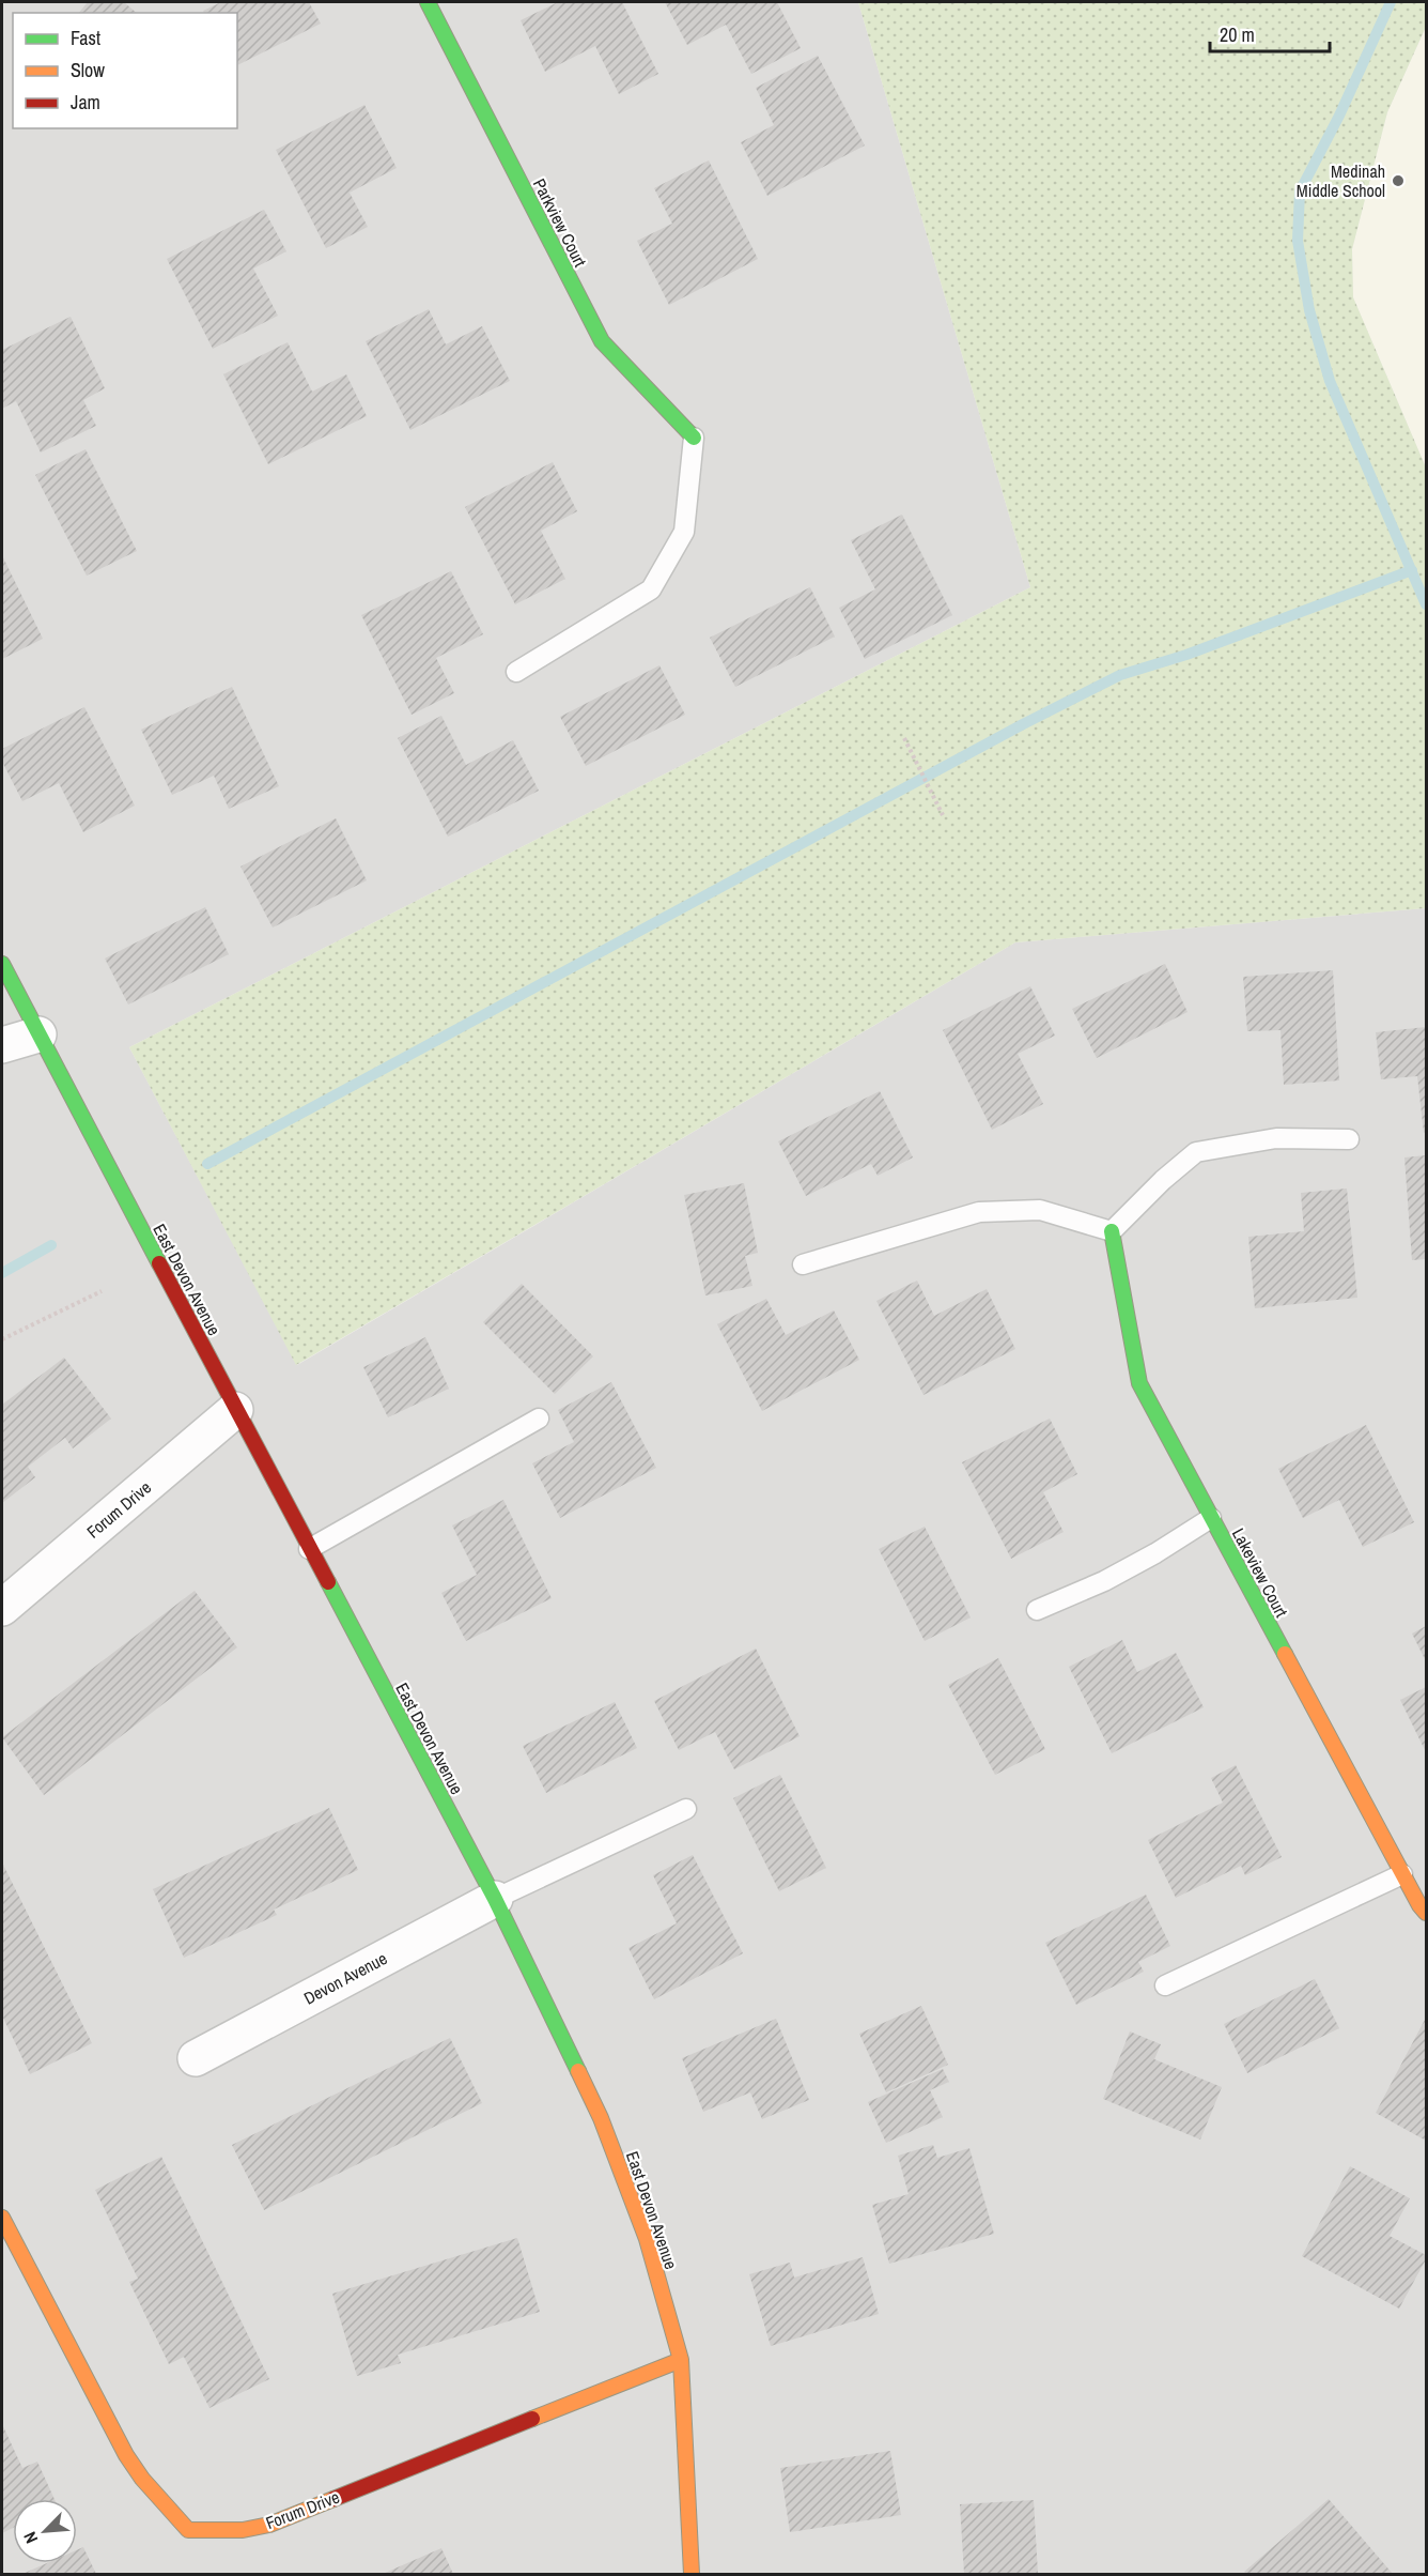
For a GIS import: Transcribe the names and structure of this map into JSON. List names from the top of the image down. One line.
{"streets":{"street":["Parkview Court","East Devon Avenue","Forum Drive","Lakeview Court","Devon Avenue"]},"crossings":[["East Devon Avenue","Forum Drive"],["East Devon Avenue","Devon Avenue"]],"places":["Medinah Middle School"],"legend":["Fast","Slow","Jam"],"scale_bar":"20 m","north":"bottom left"}
